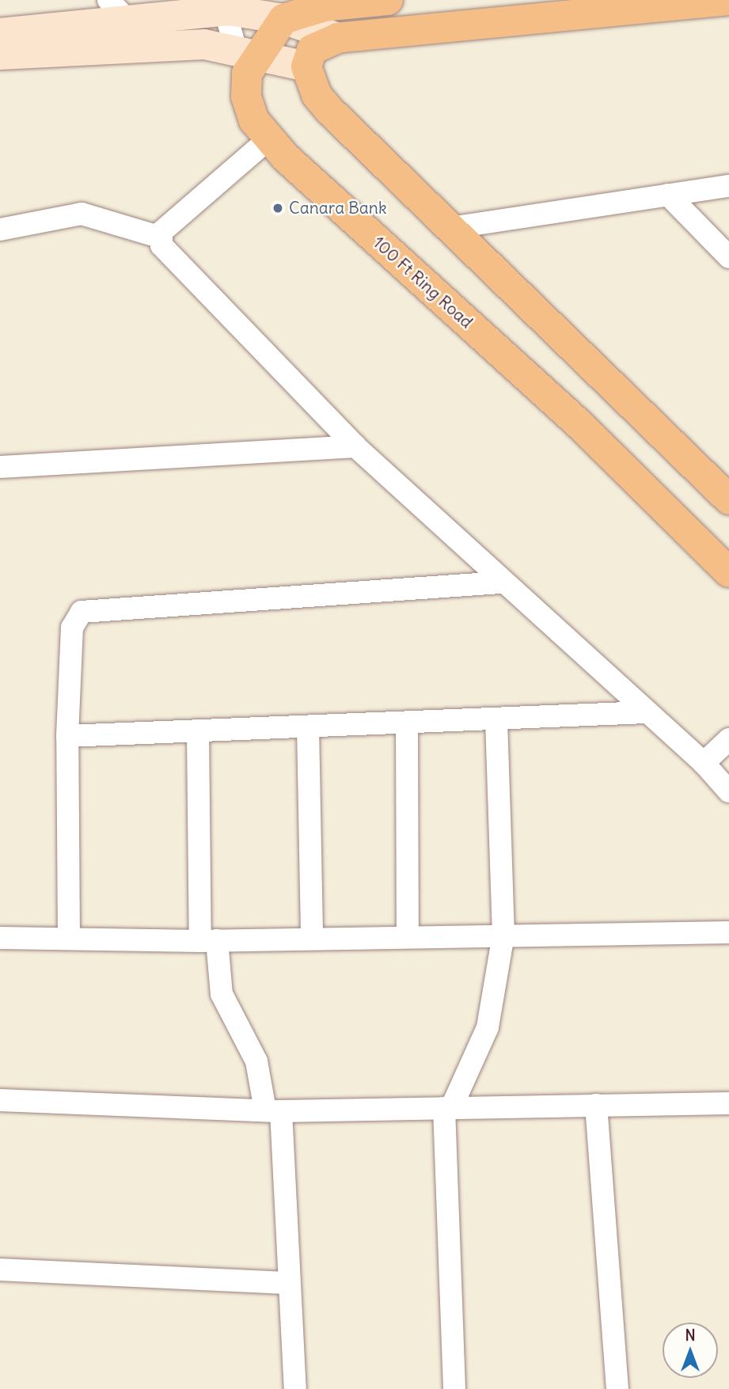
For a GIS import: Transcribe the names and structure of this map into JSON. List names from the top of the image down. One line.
{"streets":{"main road":["100 Ft Ring Road"]},"places":["Canara Bank"],"north":"top"}
